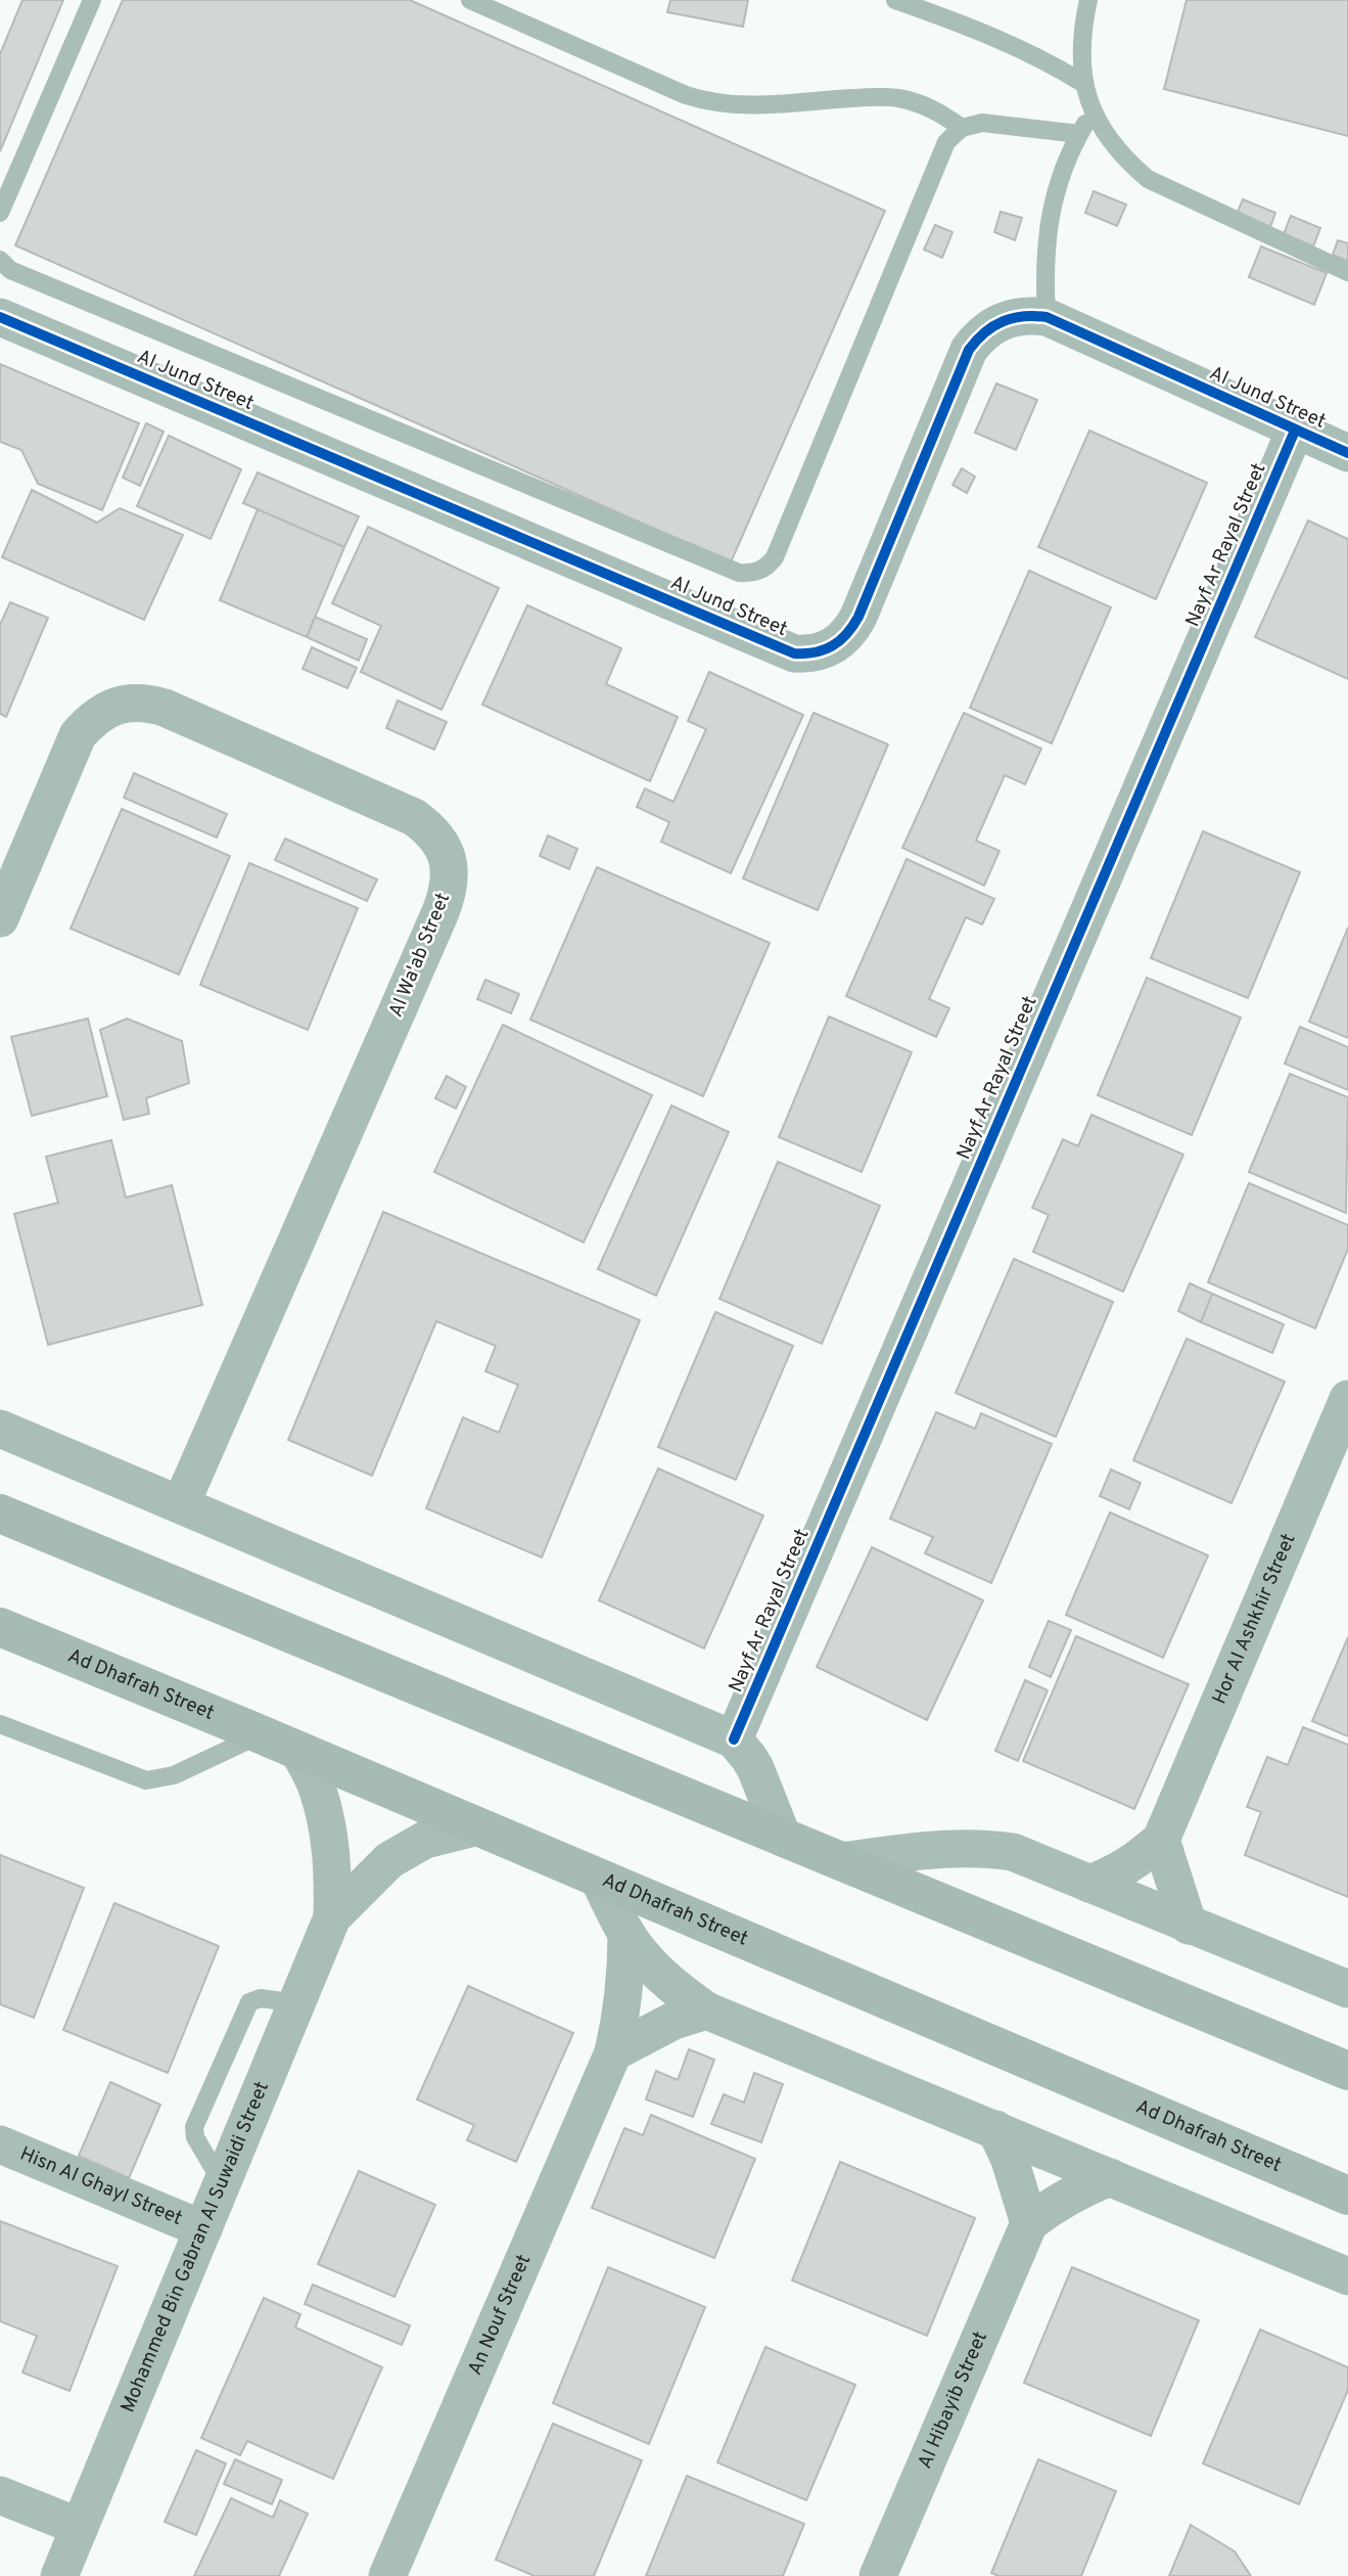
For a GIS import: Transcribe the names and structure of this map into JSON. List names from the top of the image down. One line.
{"streets":{"main road":["Ad Dhafrah Street"],"street":["Al Jund Street","Nayf Ar Rayal Street","Al Wa'ab Street","Hor Al Ashkhir Street","Hisn Al Ghayl Street","Mohammed Bin Gabran Al Suwaidi Street","An Nouf Street","Al Hibayib Street"]},"crossings":[["Al Jund Street","Nayf Ar Rayal Street"],["Ad Dhafrah Street","Mohammed Bin Gabran Al Suwaidi Street"],["Hisn Al Ghayl Street","Mohammed Bin Gabran Al Suwaidi Street"]]}
